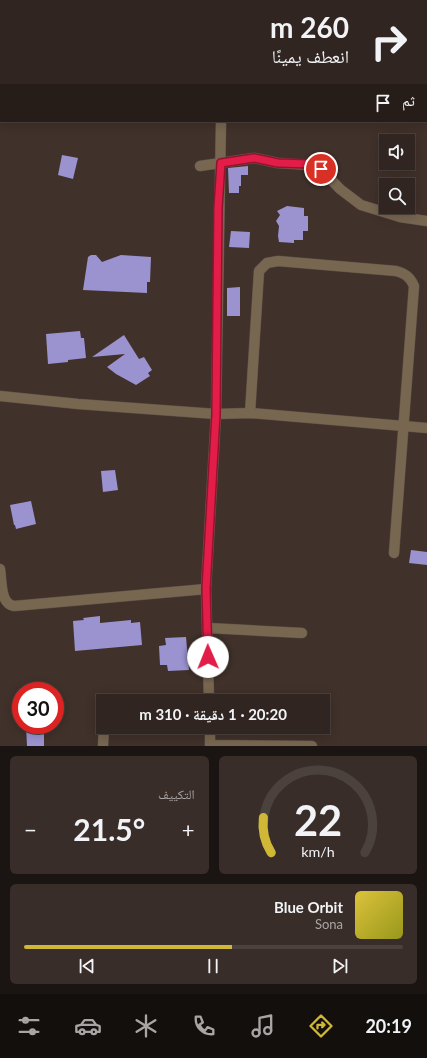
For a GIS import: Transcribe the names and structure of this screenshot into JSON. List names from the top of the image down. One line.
{"page":{"turn":["260 m","انعطف يمينًا"],"then":"ثم","limit":"30","trip":"20:20 · 1 دقيقة · 310 m","tile":"التكييف","heat":["−","21.5°","+"],"song":["Blue Orbit","Sona"],"tabs":"20:19","gauge":["22","km/h"]}}
